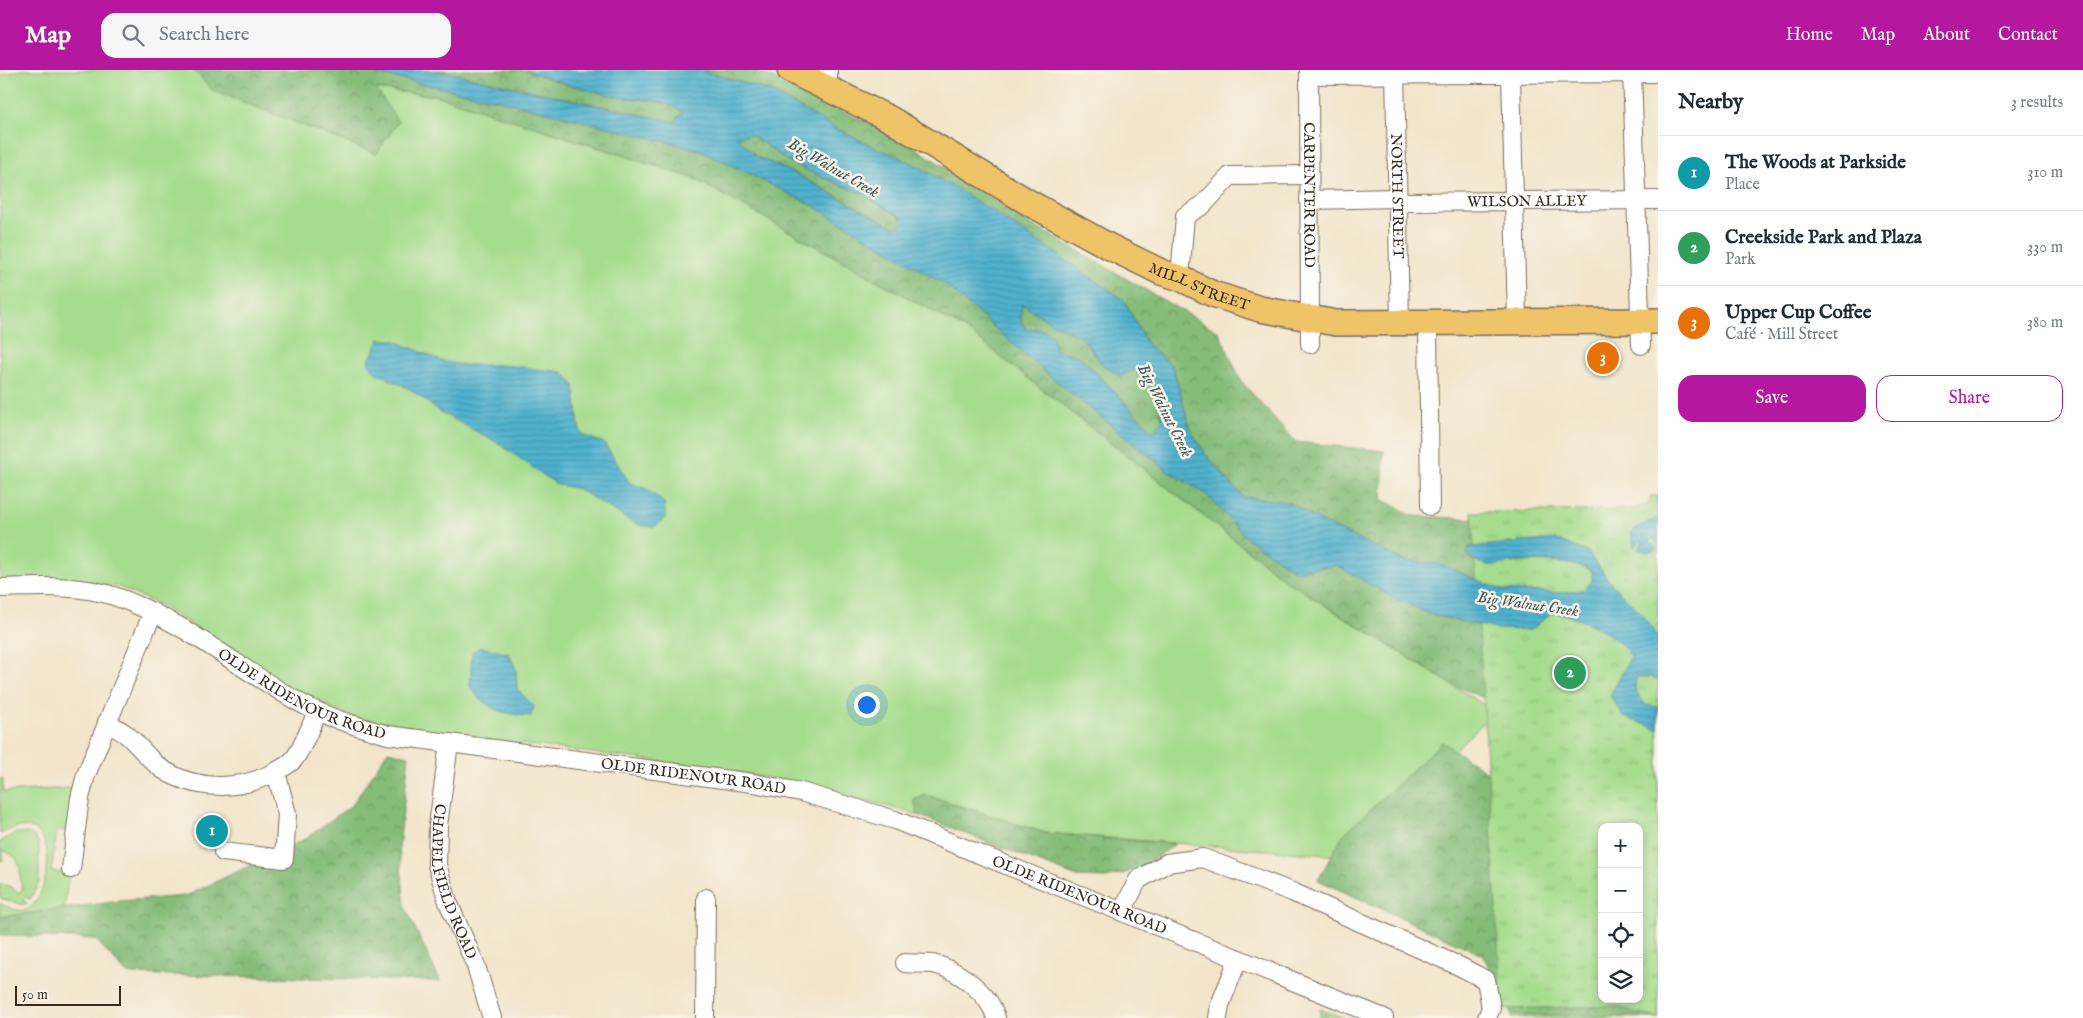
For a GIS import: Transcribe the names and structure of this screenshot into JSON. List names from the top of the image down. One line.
{"streets":{"highway":["MILL STREET"],"street":["CARPENTER ROAD","NORTH STREET","WILSON ALLEY","OLDE RIDENOUR ROAD","CHAPELFIELD ROAD"]},"crossings":[["CARPENTER ROAD","WILSON ALLEY"],["CARPENTER ROAD","MILL STREET"],["NORTH STREET","WILSON ALLEY"],["NORTH STREET","MILL STREET"],["OLDE RIDENOUR ROAD","CHAPELFIELD ROAD"]],"water":["Big Walnut Creek"],"scale_bar":"50 m","page":{"header":"Map","search":"Search here","nav":["Home","Map","About","Contact"],"heading":["Nearby","3 results"],"list":[{"mark":"1","name":"The Woods at Parkside","note":"Place","value":"310 m"},{"mark":"2","name":"Creekside Park and Plaza","note":"Park","value":"330 m"},{"mark":"3","name":"Upper Cup Coffee","note":"Café · Mill Street","value":"380 m"}],"pins":["3","2","1"],"buttons":["Save","Share"],"map_buttons":["+","−"],"scale":"50 m"}}
